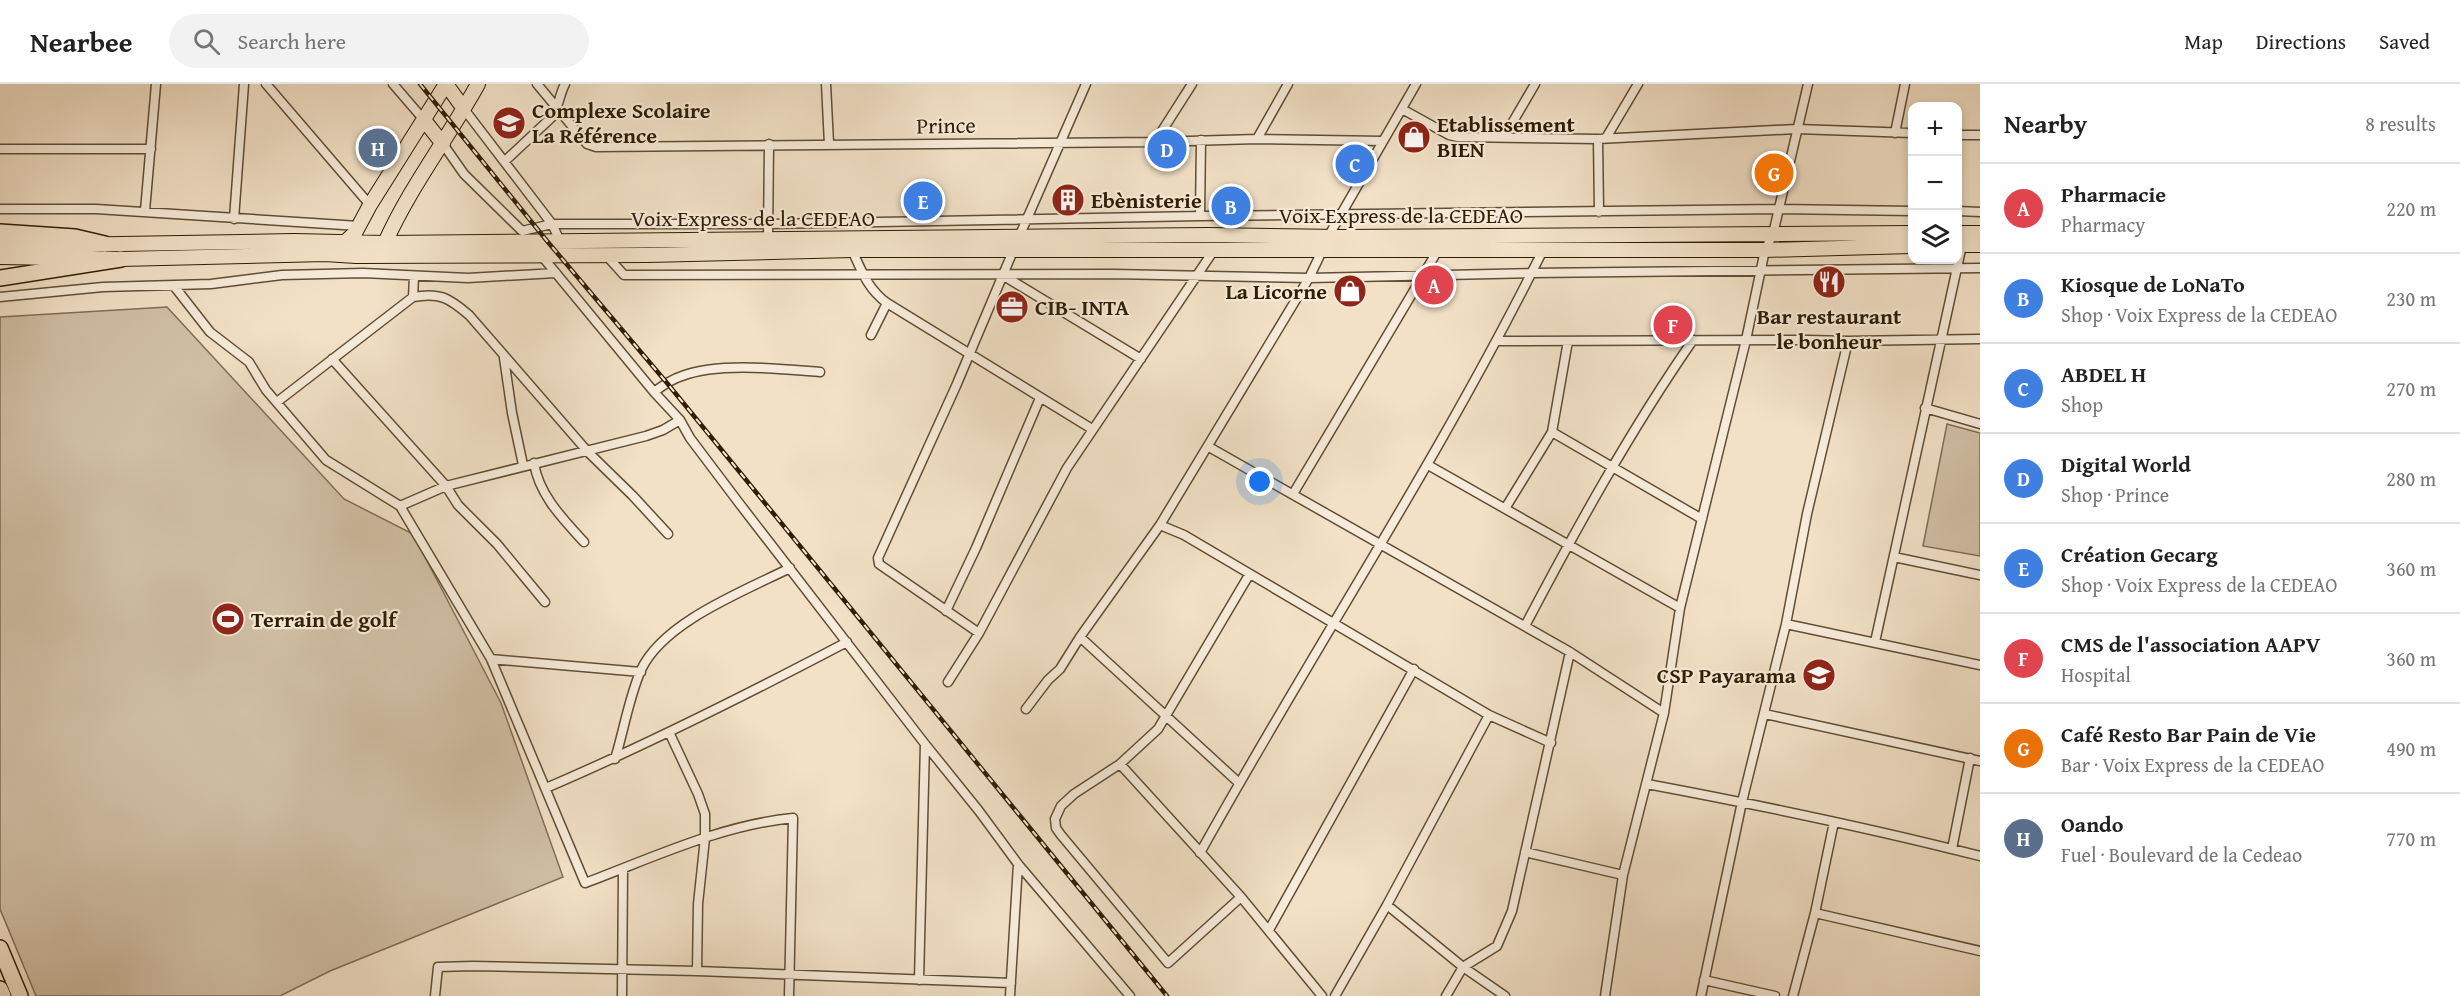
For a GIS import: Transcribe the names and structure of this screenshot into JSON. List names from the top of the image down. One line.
{"streets":{"main road":["Voix Express de la CEDEAO"],"street":["Prince"]},"places":{"school or university":["Complexe Scolaire La Référence","CSP Payarama"],"shop":["Etablissement BIEN","La Licorne"],"building":["Ebènisterie"],"restaurant":["Bar restaurant le bonheur"],"office":["CIB- INTA"],"sports":["Terrain de golf"]},"page":{"header":"Nearbee","search":"Search here","nav":["Map","Directions","Saved"],"heading":["Nearby","8 results"],"map_buttons":["+","−"],"pins":["H","D","C","G","E","B","A","F"],"list":[{"mark":"A","name":"Pharmacie","note":"Pharmacy","value":"220 m"},{"mark":"B","name":"Kiosque de LoNaTo","note":"Shop · Voix Express de la CEDEAO","value":"230 m"},{"mark":"C","name":"ABDEL H","note":"Shop","value":"270 m"},{"mark":"D","name":"Digital World","note":"Shop · Prince","value":"280 m"},{"mark":"E","name":"Création Gecarg","note":"Shop · Voix Express de la CEDEAO","value":"360 m"},{"mark":"F","name":"CMS de l'association AAPV","note":"Hospital","value":"360 m"},{"mark":"G","name":"Café Resto Bar Pain de Vie","note":"Bar · Voix Express de la CEDEAO","value":"490 m"},{"mark":"H","name":"Oando","note":"Fuel · Boulevard de la Cedeao","value":"770 m"}]}}
